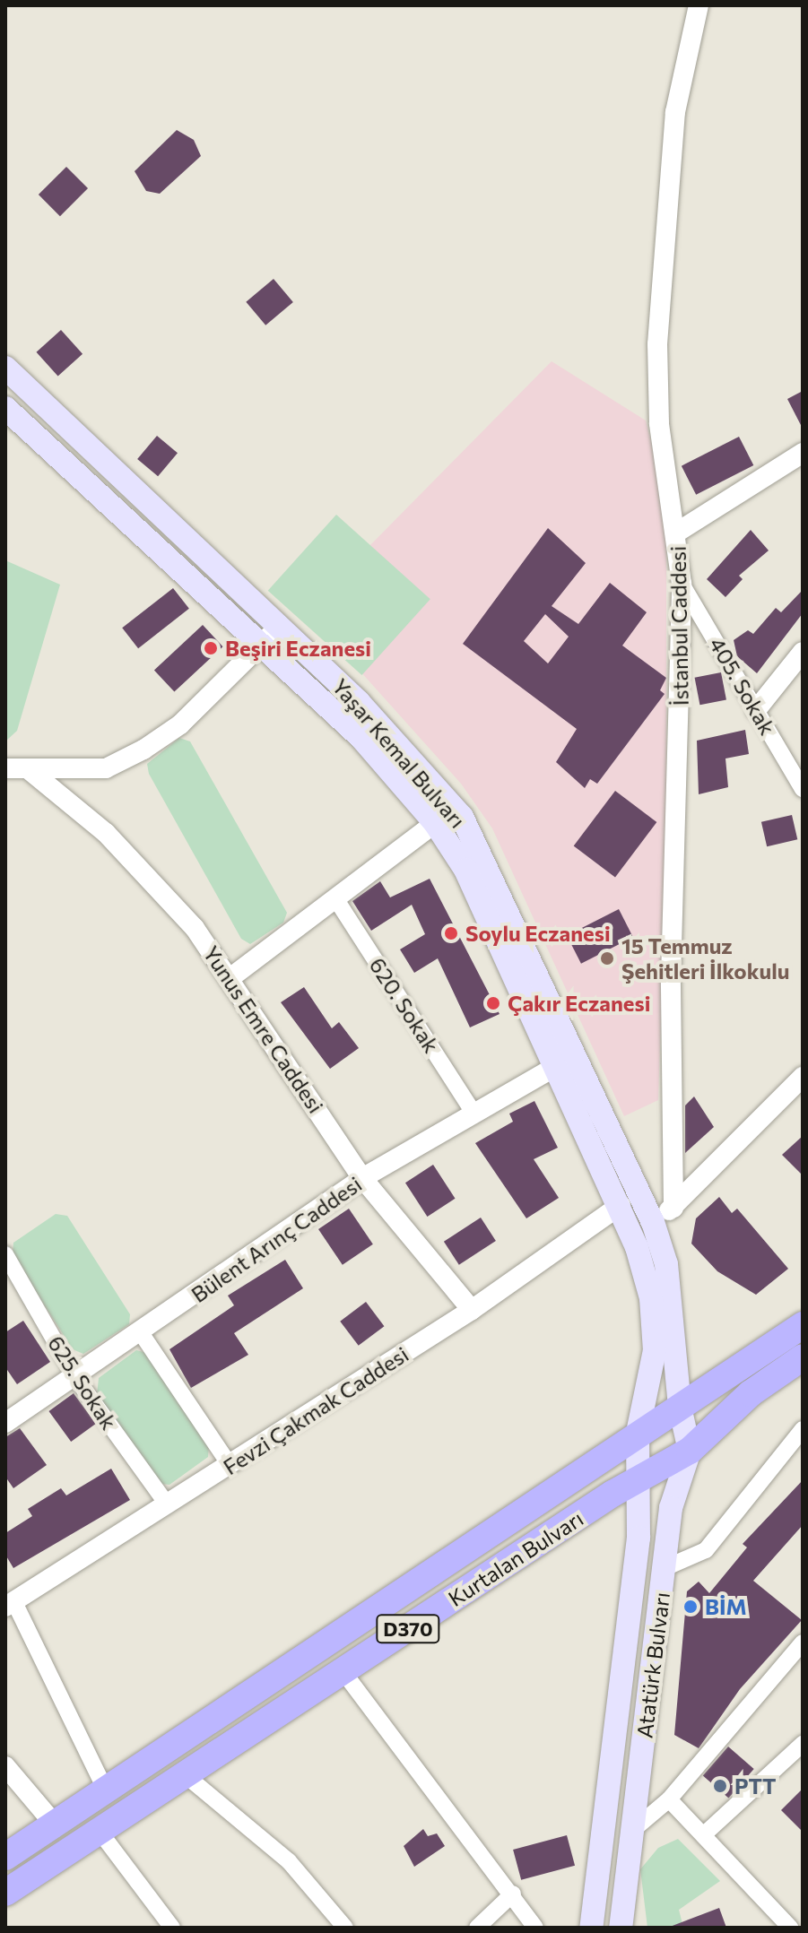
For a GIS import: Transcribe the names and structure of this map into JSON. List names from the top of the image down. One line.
{"streets":{"highway":["Kurtalan Bulvarı","D370"],"main road":["Yaşar Kemal Bulvarı","Atatürk Bulvarı"],"street":["İstanbul Caddesi","405. Sokak","620. Sokak","Yunus Emre Caddesi","Bülent Arınç Caddesi","625. Sokak","Fevzi Çakmak Caddesi"]},"crossings":[["İstanbul Caddesi","405. Sokak"],["Yaşar Kemal Bulvarı","Bülent Arınç Caddesi"],["Yaşar Kemal Bulvarı","Fevzi Çakmak Caddesi"],["Yaşar Kemal Bulvarı","Kurtalan Bulvarı"],["Yaşar Kemal Bulvarı","Atatürk Bulvarı"],["620. Sokak","Bülent Arınç Caddesi"],["Yunus Emre Caddesi","Bülent Arınç Caddesi"],["Yunus Emre Caddesi","Fevzi Çakmak Caddesi"],["Bülent Arınç Caddesi","625. Sokak"],["625. Sokak","Fevzi Çakmak Caddesi"],["Kurtalan Bulvarı","Atatürk Bulvarı"]],"places":["Beşiri Eczanesi","Soylu Eczanesi","15 Temmuz Şehitleri İlkokulu","Çakır Eczanesi","BİM","PTT"]}
